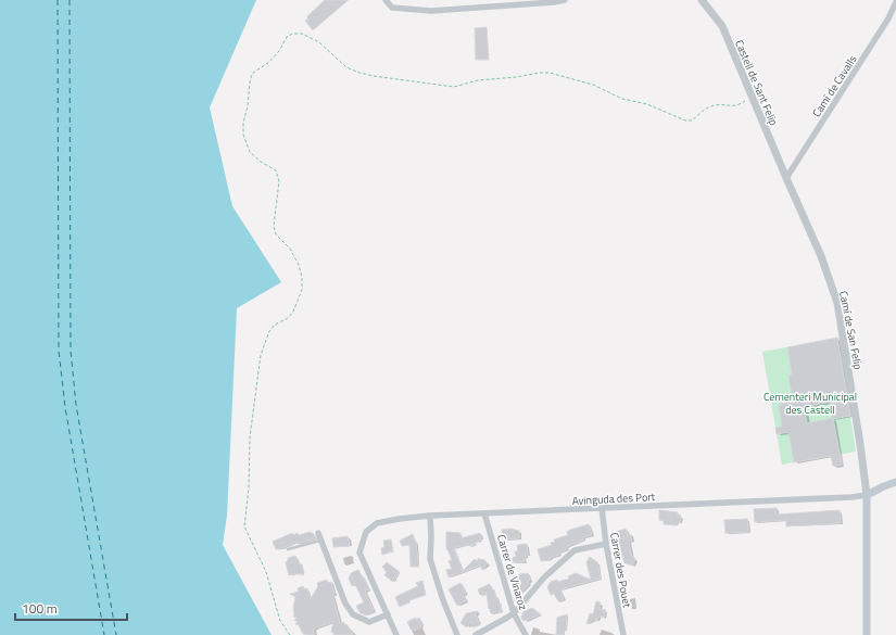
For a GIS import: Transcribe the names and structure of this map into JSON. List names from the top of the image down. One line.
{"streets":{"street":["Castell de Sant Felip","Camí de Cavalls","Camí de San Felip","Avinguda des Port","Carrer des Pouet","Carrer de Vinaroz"]},"crossings":[["Castell de Sant Felip","Camí de Cavalls"],["Castell de Sant Felip","Camí de San Felip"],["Camí de Cavalls","Camí de San Felip"],["Camí de San Felip","Avinguda des Port"],["Avinguda des Port","Carrer des Pouet"],["Avinguda des Port","Carrer de Vinaroz"]],"parks":["Cementeri Municipal des Castell"],"scale_bar":"100 m"}
